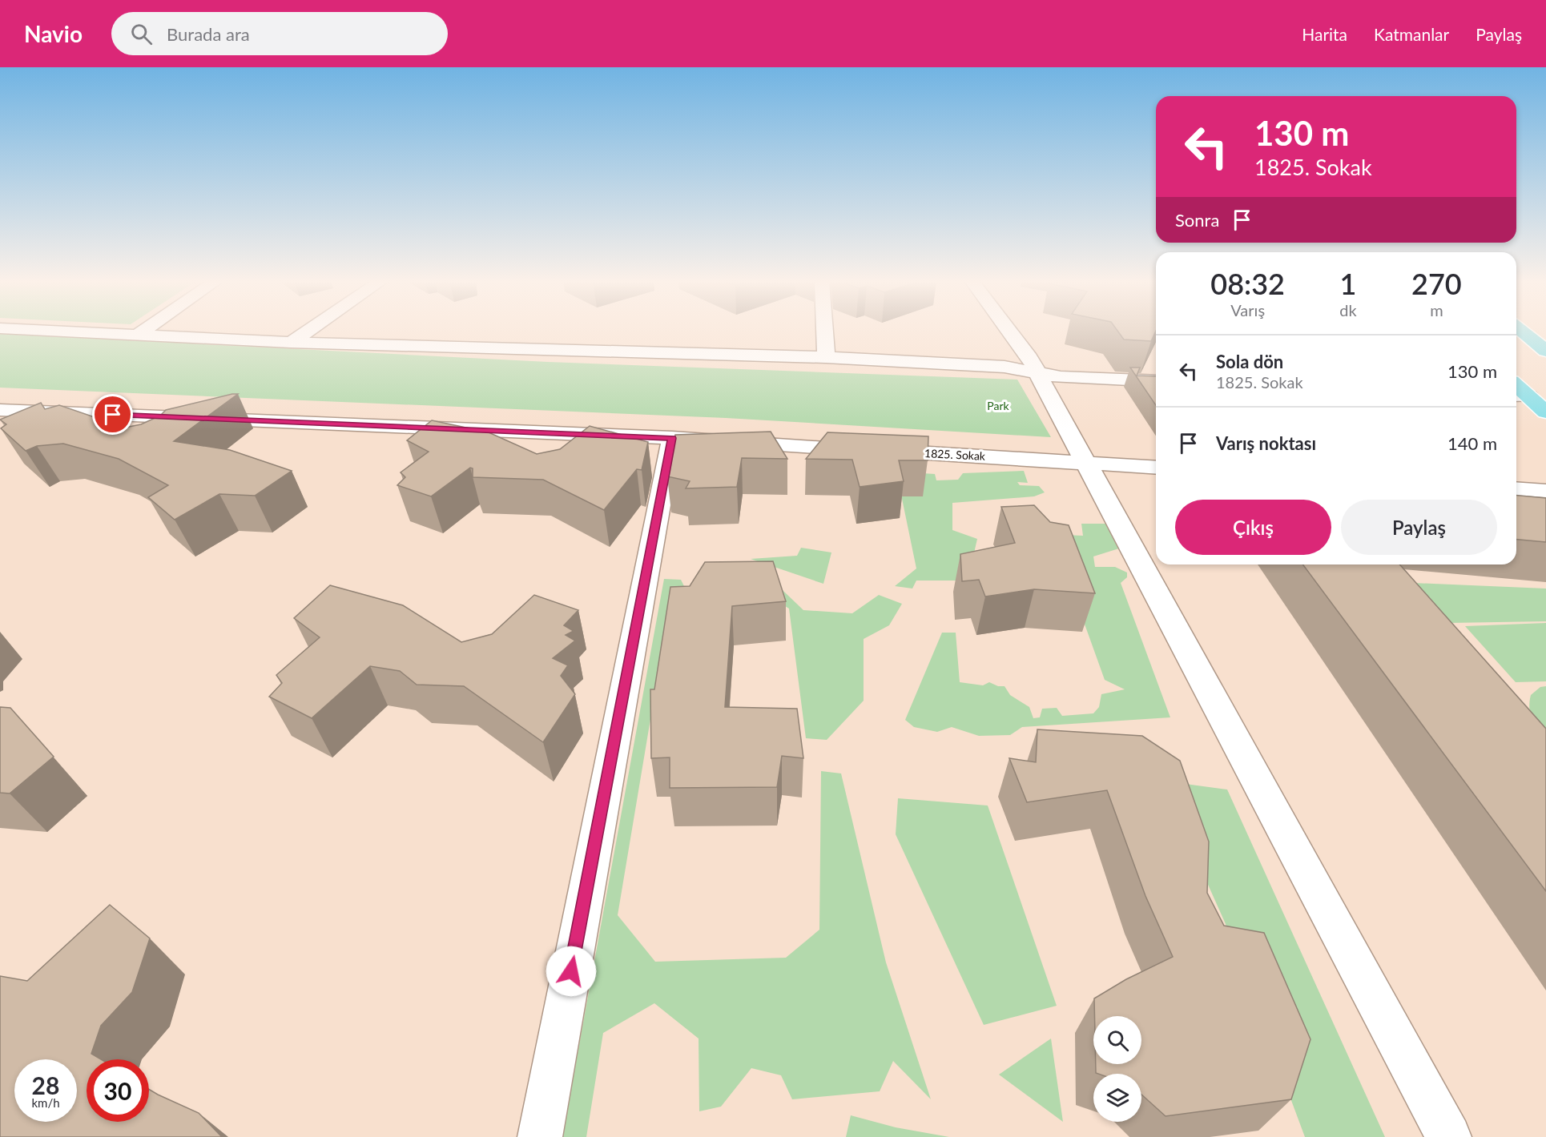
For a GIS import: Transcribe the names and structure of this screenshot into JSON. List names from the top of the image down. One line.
{"streets":{"street":["1825. Sokak"]},"parks":["Park"],"page":{"header":"Navio","search":"Burada ara","nav":["Harita","Katmanlar","Paylaş"],"turn":["130 m","1825. Sokak"],"then":"Sonra","eta":["08:32","Varış","1","dk","270","m"],"list":[{"name":"Sola dön","note":"1825. Sokak","value":"130 m"},{"name":"Varış noktası","value":"140 m"}],"buttons":["Çıkış","Paylaş"],"speed":"28 km/h","limit":"30"}}
